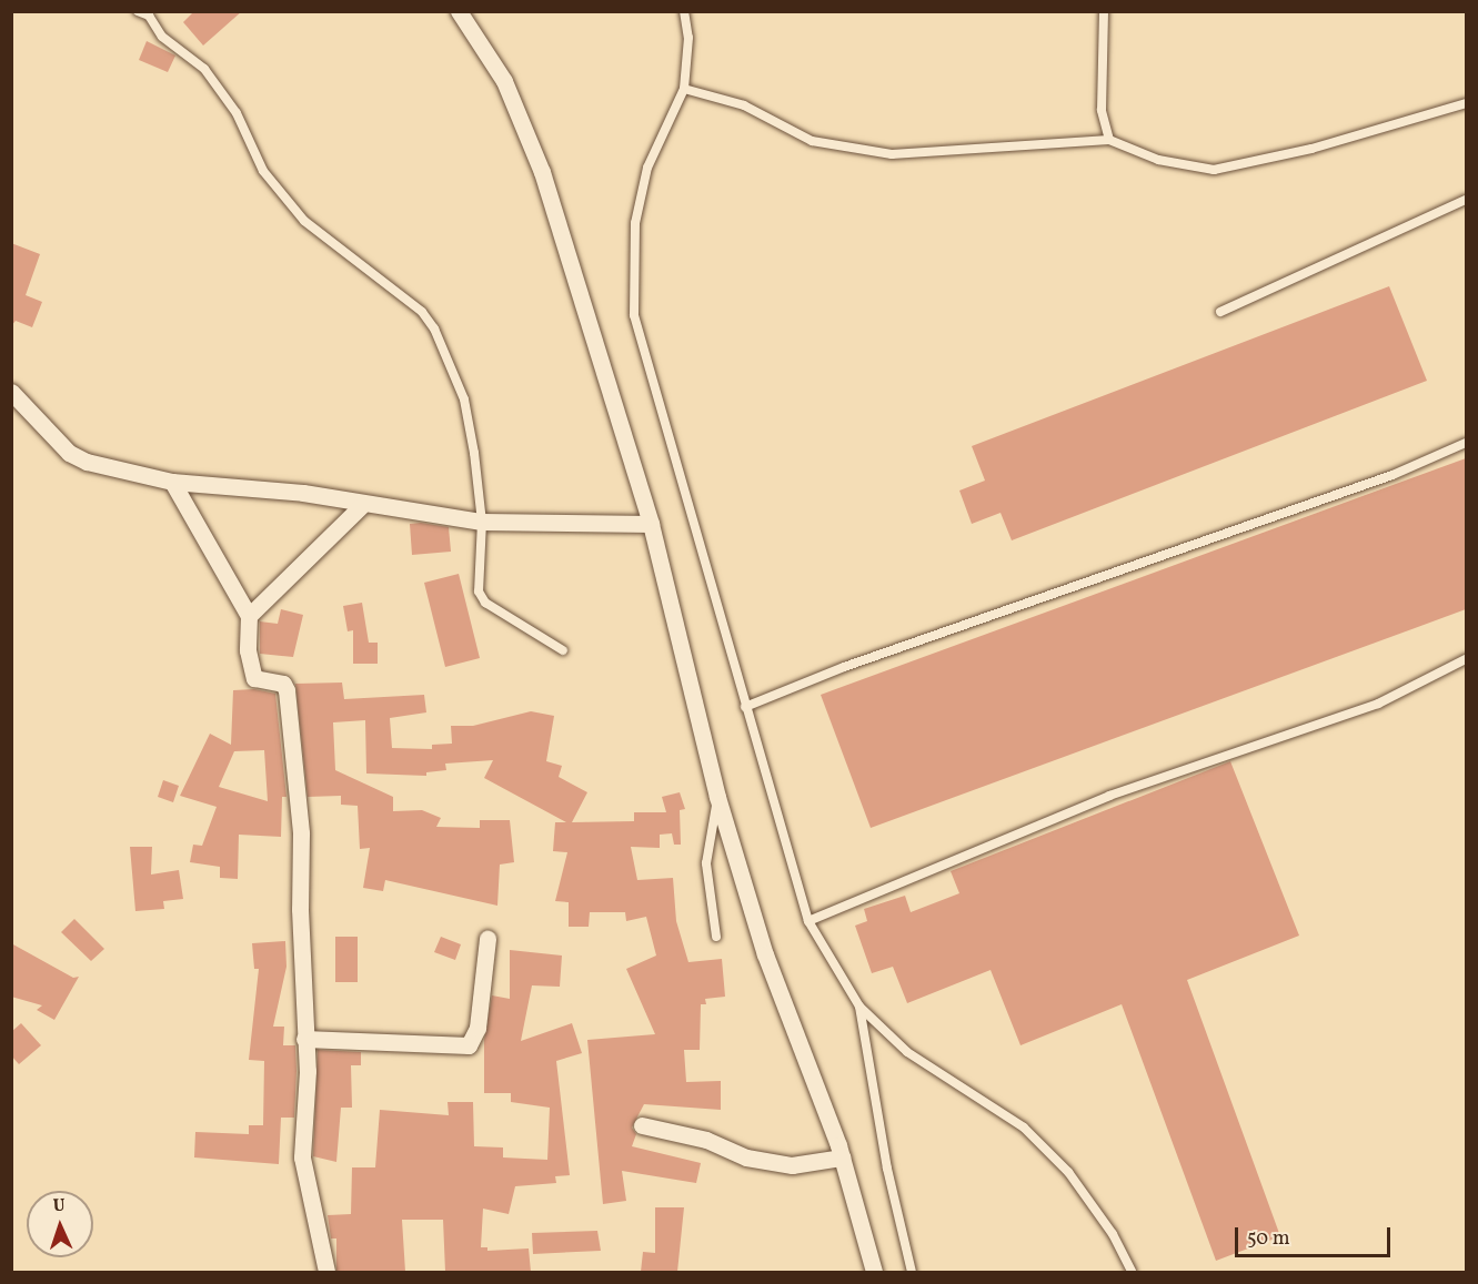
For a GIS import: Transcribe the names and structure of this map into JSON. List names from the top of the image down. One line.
{"scale_bar":"50 m","north":"top"}
